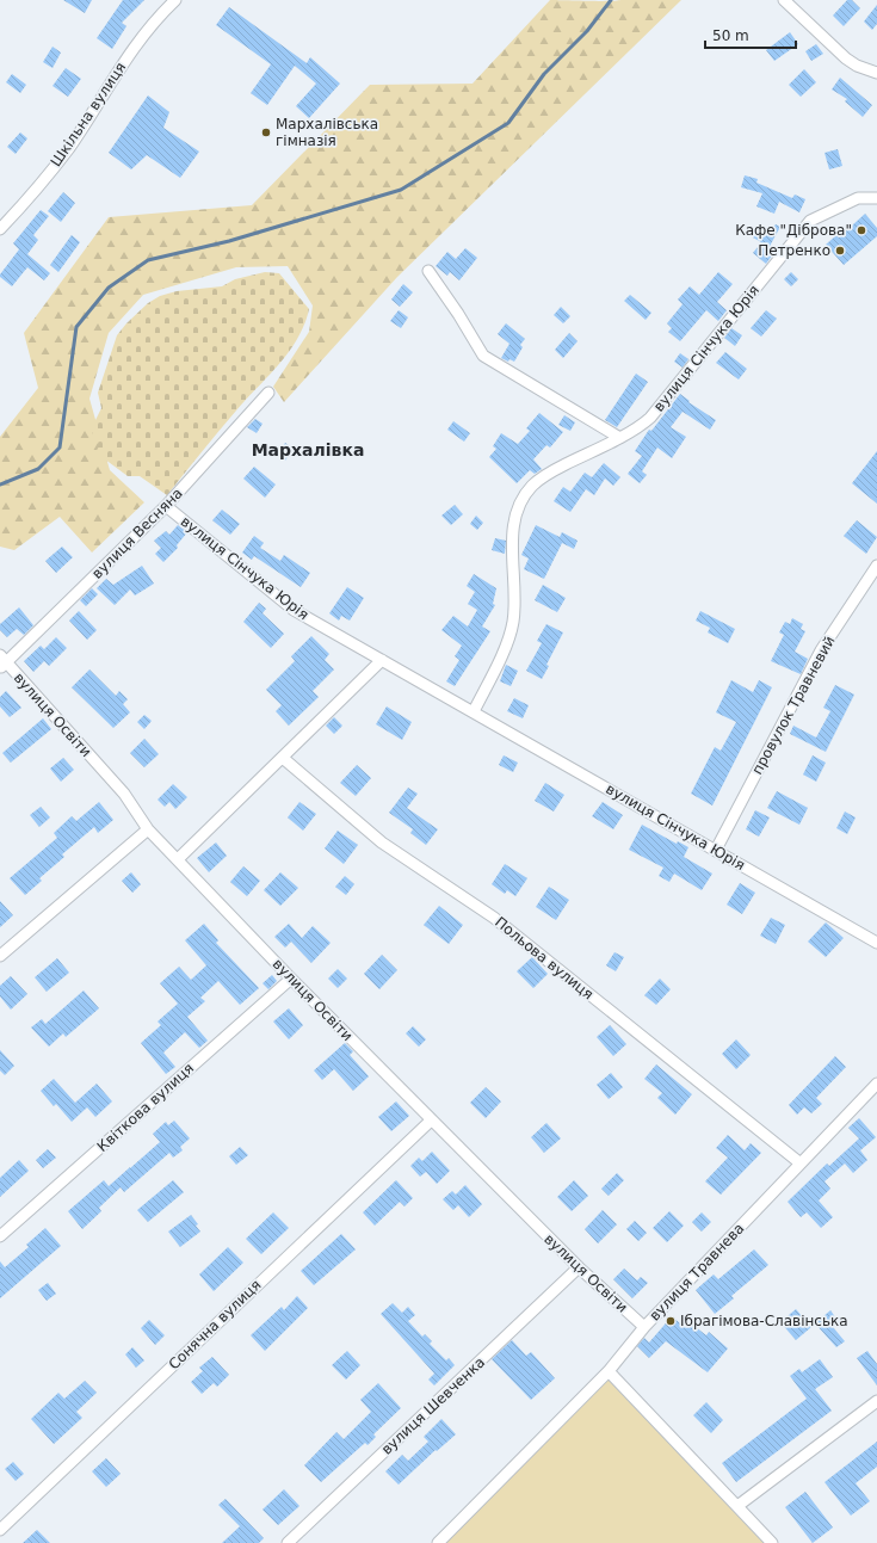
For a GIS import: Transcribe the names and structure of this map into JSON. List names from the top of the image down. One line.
{"streets":{"street":["Шкільна вулиця","вулиця Сінчука Юрія","вулиця Весняна","провулок Травневий","вулиця Освіти","Польова вулиця","Квіткова вулиця","вулиця Травнева","Сонячна вулиця","вулиця Шевченка"]},"crossings":[["вулиця Сінчука Юрія","вулиця Весняна"],["вулиця Сінчука Юрія","провулок Травневий"],["вулиця Весняна","вулиця Освіти"],["вулиця Освіти","Квіткова вулиця"],["вулиця Освіти","вулиця Травнева"],["вулиця Освіти","Сонячна вулиця"],["вулиця Освіти","вулиця Шевченка"],["Польова вулиця","вулиця Травнева"]],"districts":["Мархалівка"],"places":["Мархалівська гімназія","Кафе \"Діброва\"","Петренко","Ібрагімова-Славінська"],"scale_bar":"50 m"}
